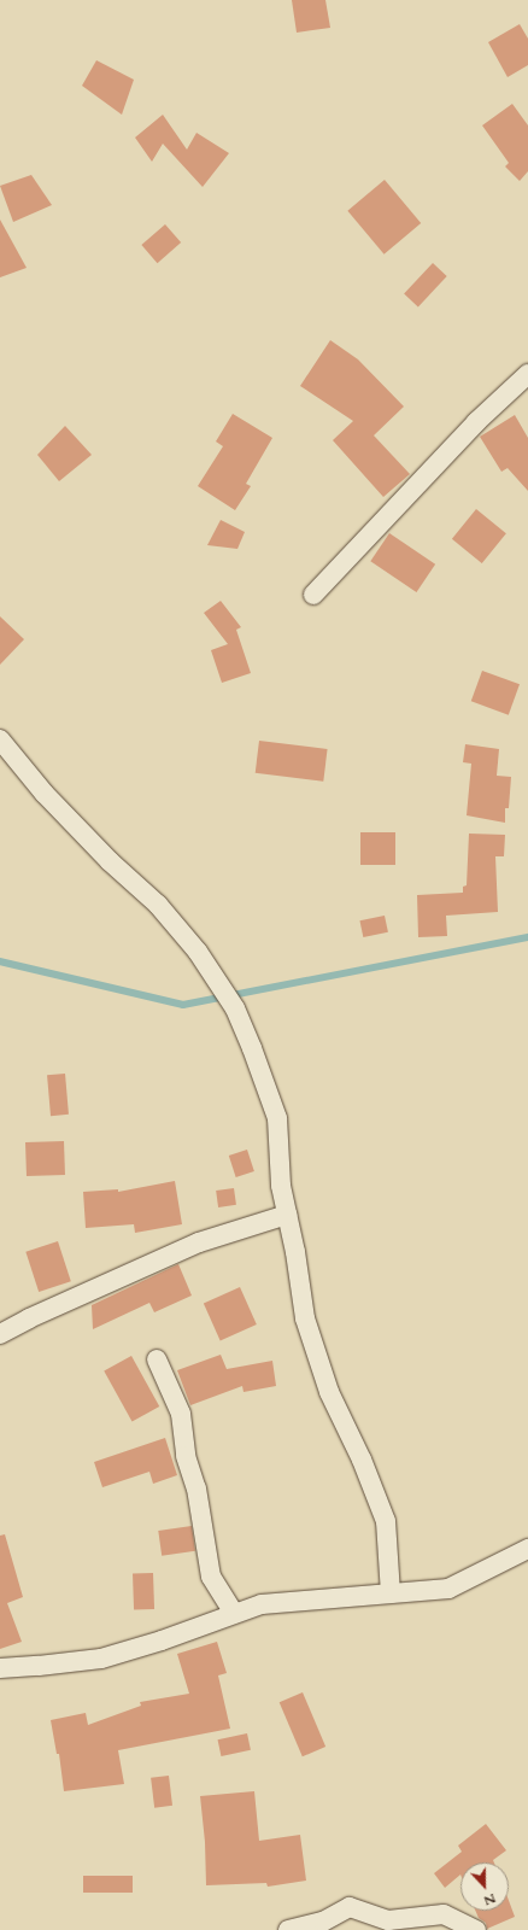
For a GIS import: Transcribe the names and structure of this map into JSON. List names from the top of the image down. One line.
{"north":"bottom"}
